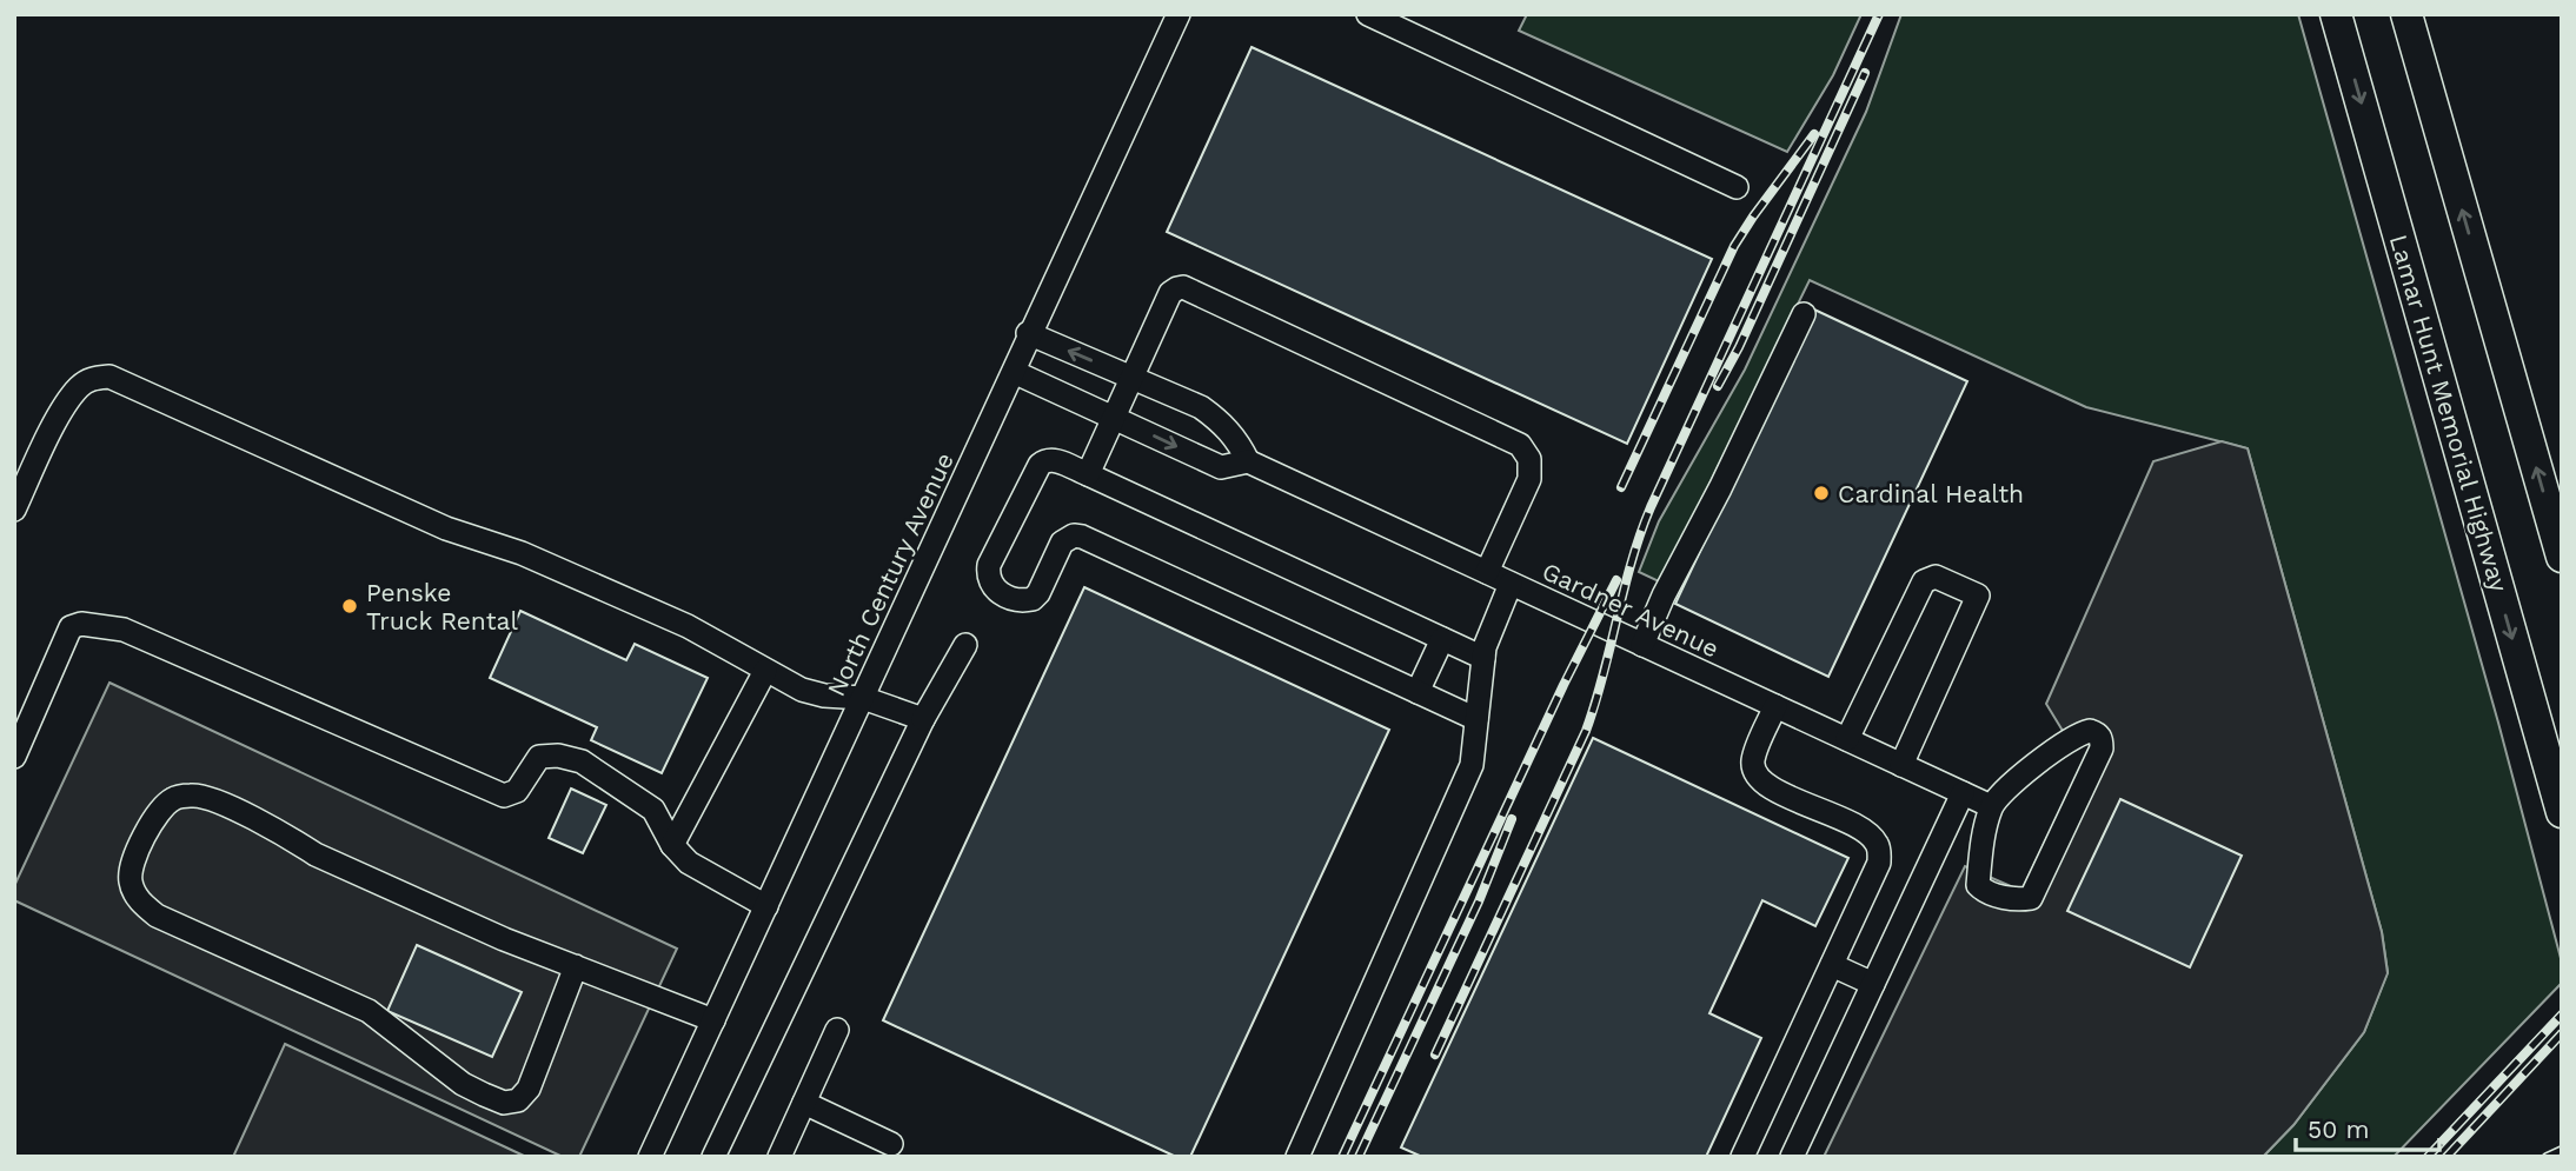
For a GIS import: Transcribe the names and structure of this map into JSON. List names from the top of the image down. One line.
{"streets":{"highway":["Lamar Hunt Memorial Highway"],"street":["North Century Avenue","Gardner Avenue"]},"crossings":[["North Century Avenue","Gardner Avenue"]],"places":["Cardinal Health","Penske Truck Rental"],"scale_bar":"50 m"}
